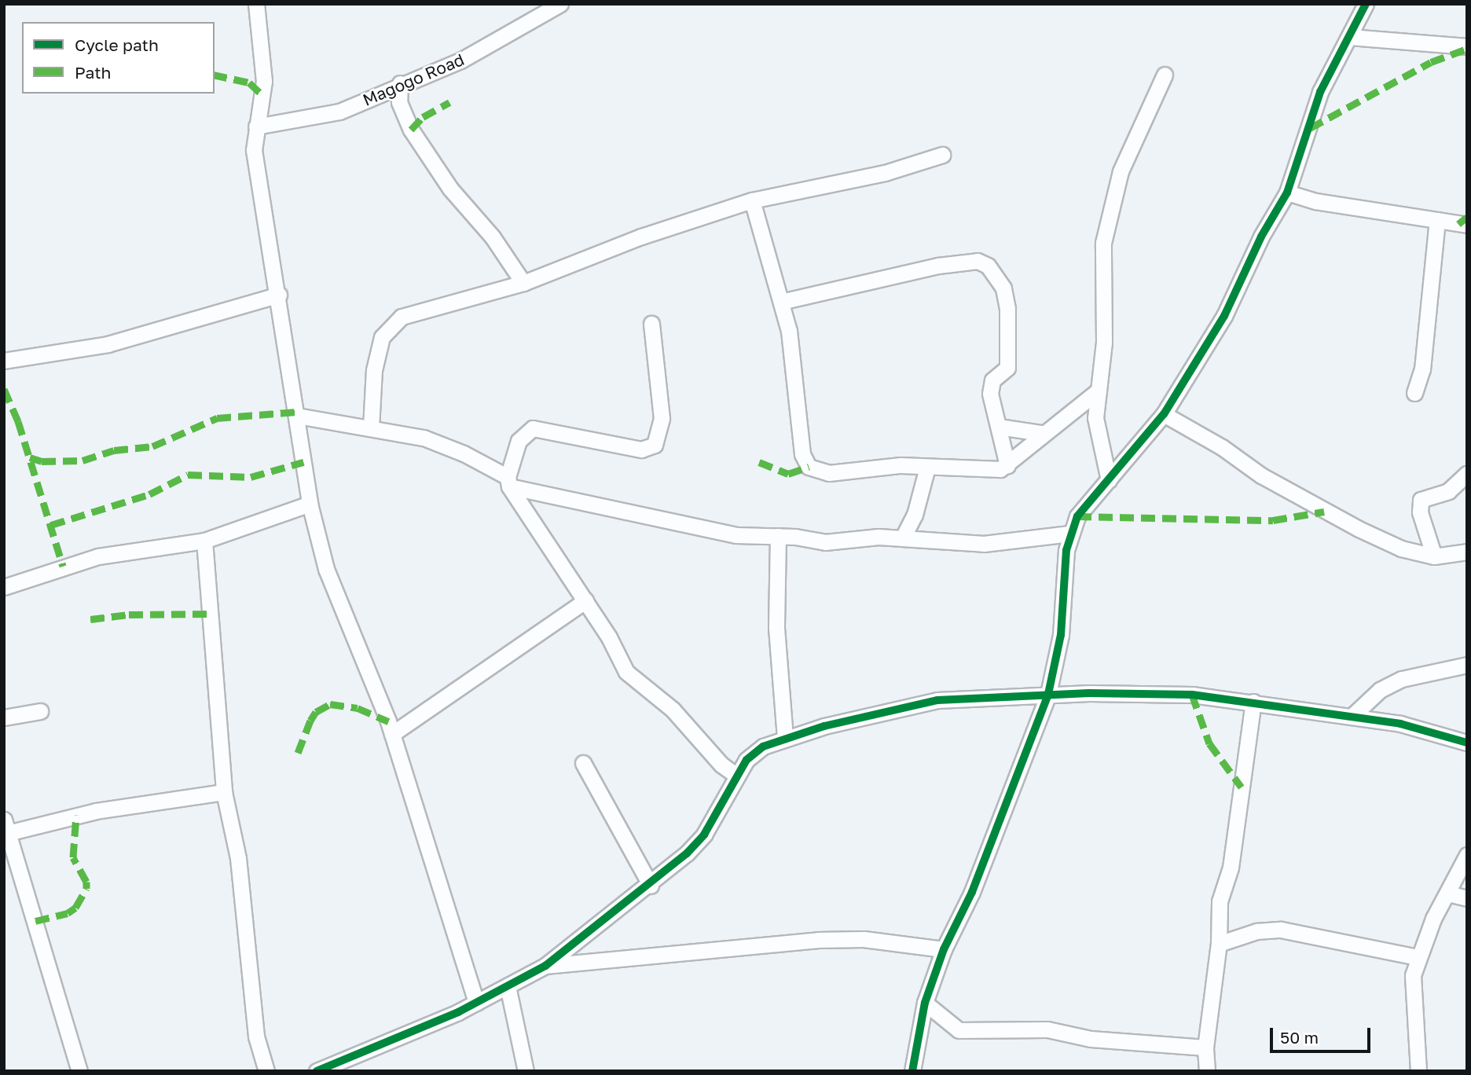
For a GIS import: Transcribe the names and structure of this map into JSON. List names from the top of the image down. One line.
{"streets":{"street":["Magogo Road"]},"legend":["Cycle path","Path"],"scale_bar":"50 m"}
